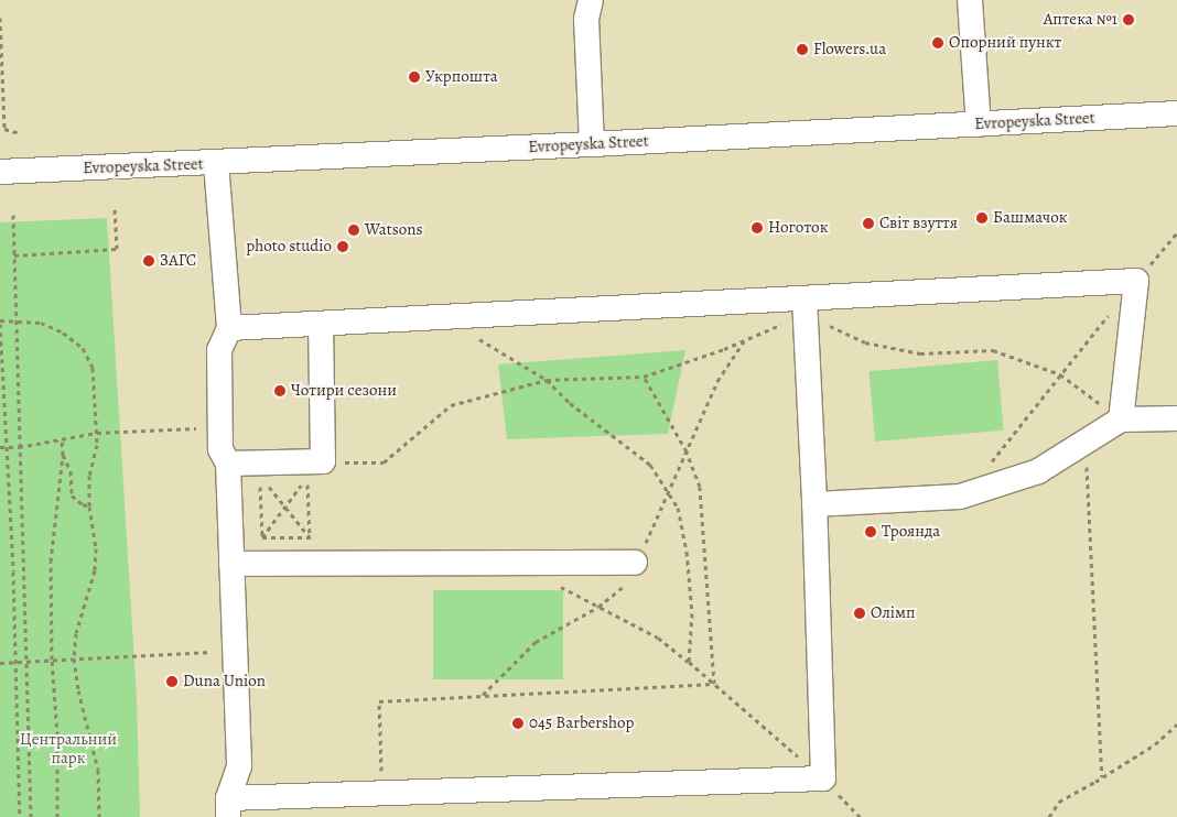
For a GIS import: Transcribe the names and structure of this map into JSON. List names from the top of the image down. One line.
{"streets":{"street":["Evropeyska Street"]},"parks":["Центральний парк"],"places":["Аптека №1","Опорний пункт","Flowers.ua","Укрпошта","Башмачок","Світ взуття","Ноготок","Watsons","photo studio","ЗАГС","Чотири сезони","Троянда","Олімп","Duna Union","045 Barbershop"]}
